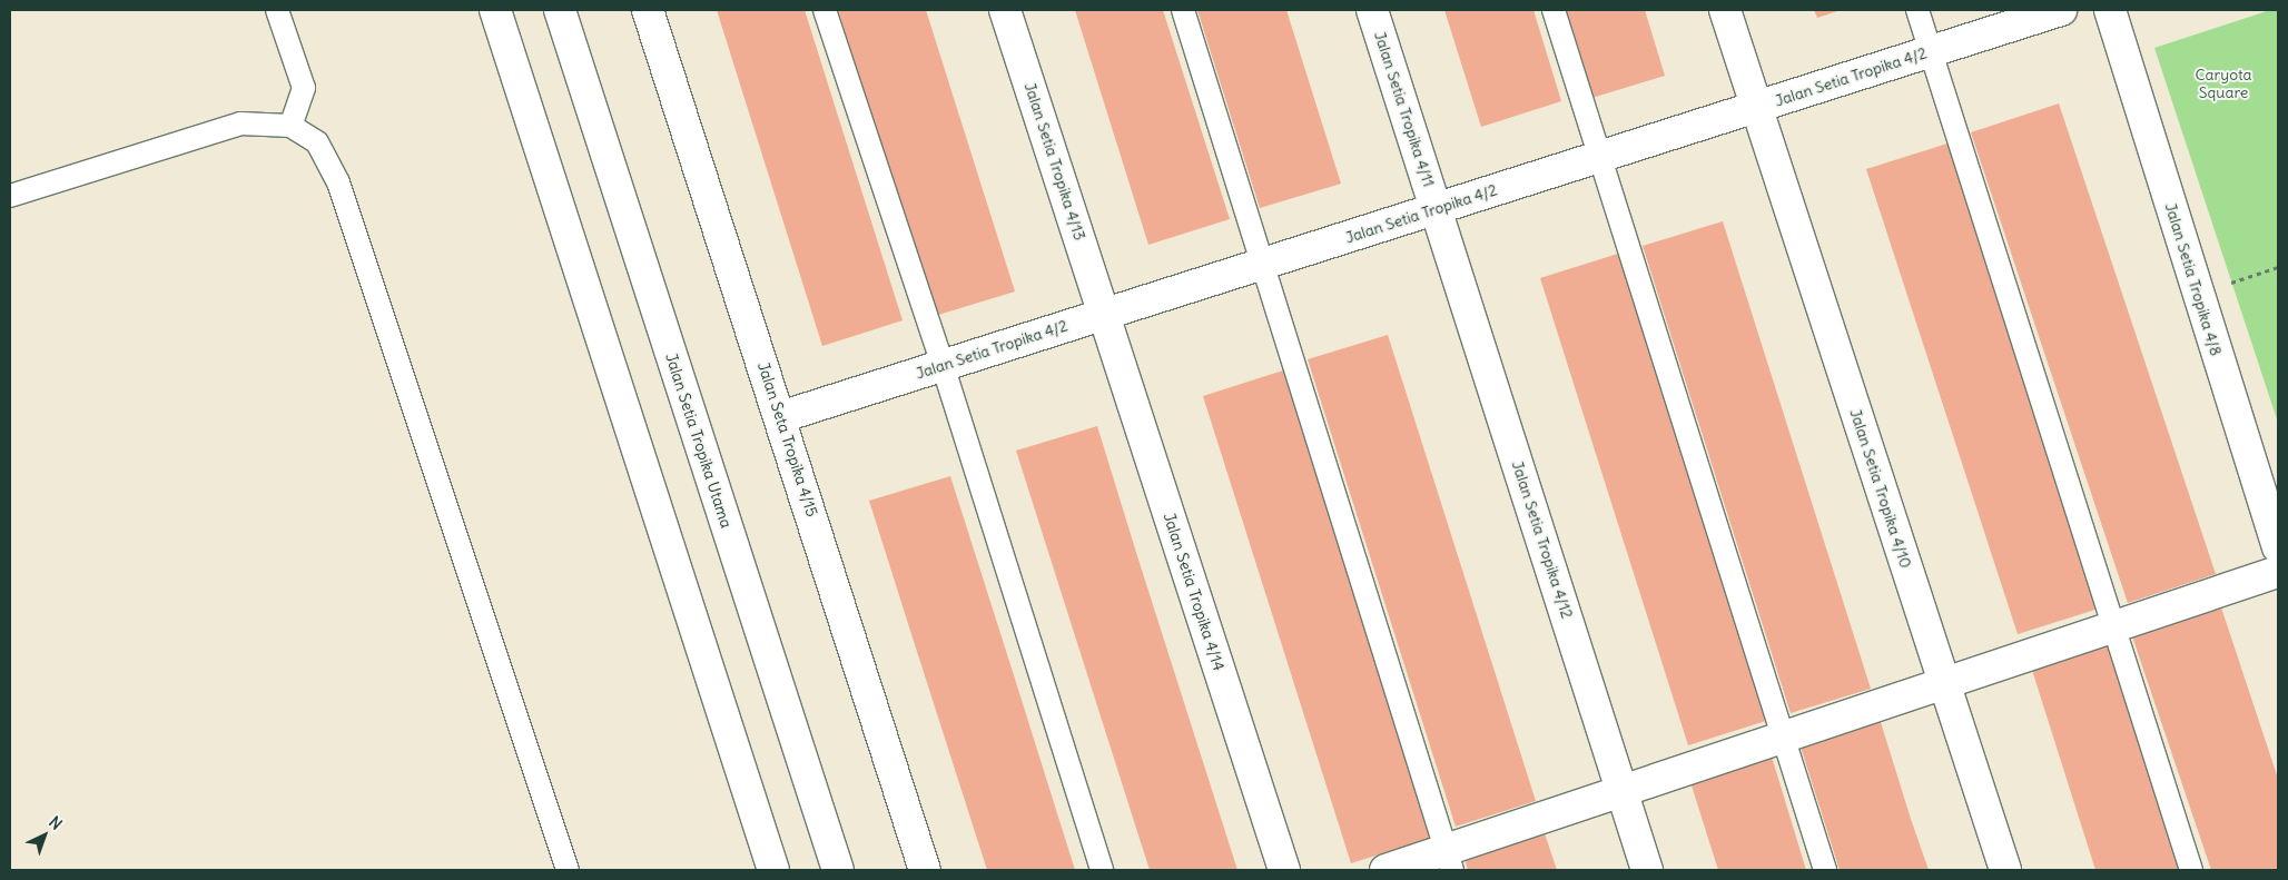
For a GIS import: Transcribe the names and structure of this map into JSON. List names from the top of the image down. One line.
{"streets":{"street":["Jalan Setia Tropika 4/2","Jalan Setia Tropika 4/11","Jalan Setia Tropika 4/13","Jalan Setia Tropika 4/8","Jalan Seta Tropika 4/15","Jalan Setia Tropika Utama","Jalan Setia Tropika 4/10","Jalan Setia Tropika 4/12","Jalan Setia Tropika 4/14"]},"crossings":[["Jalan Setia Tropika 4/2","Jalan Setia Tropika 4/11"],["Jalan Setia Tropika 4/2","Jalan Setia Tropika 4/13"],["Jalan Setia Tropika 4/2","Jalan Seta Tropika 4/15"],["Jalan Setia Tropika 4/2","Jalan Setia Tropika 4/10"],["Jalan Setia Tropika 4/2","Jalan Setia Tropika 4/12"],["Jalan Setia Tropika 4/2","Jalan Setia Tropika 4/14"],["Jalan Setia Tropika 4/11","Jalan Setia Tropika 4/12"],["Jalan Setia Tropika 4/13","Jalan Setia Tropika 4/14"]],"parks":["Caryota Square"],"north":"top right"}
